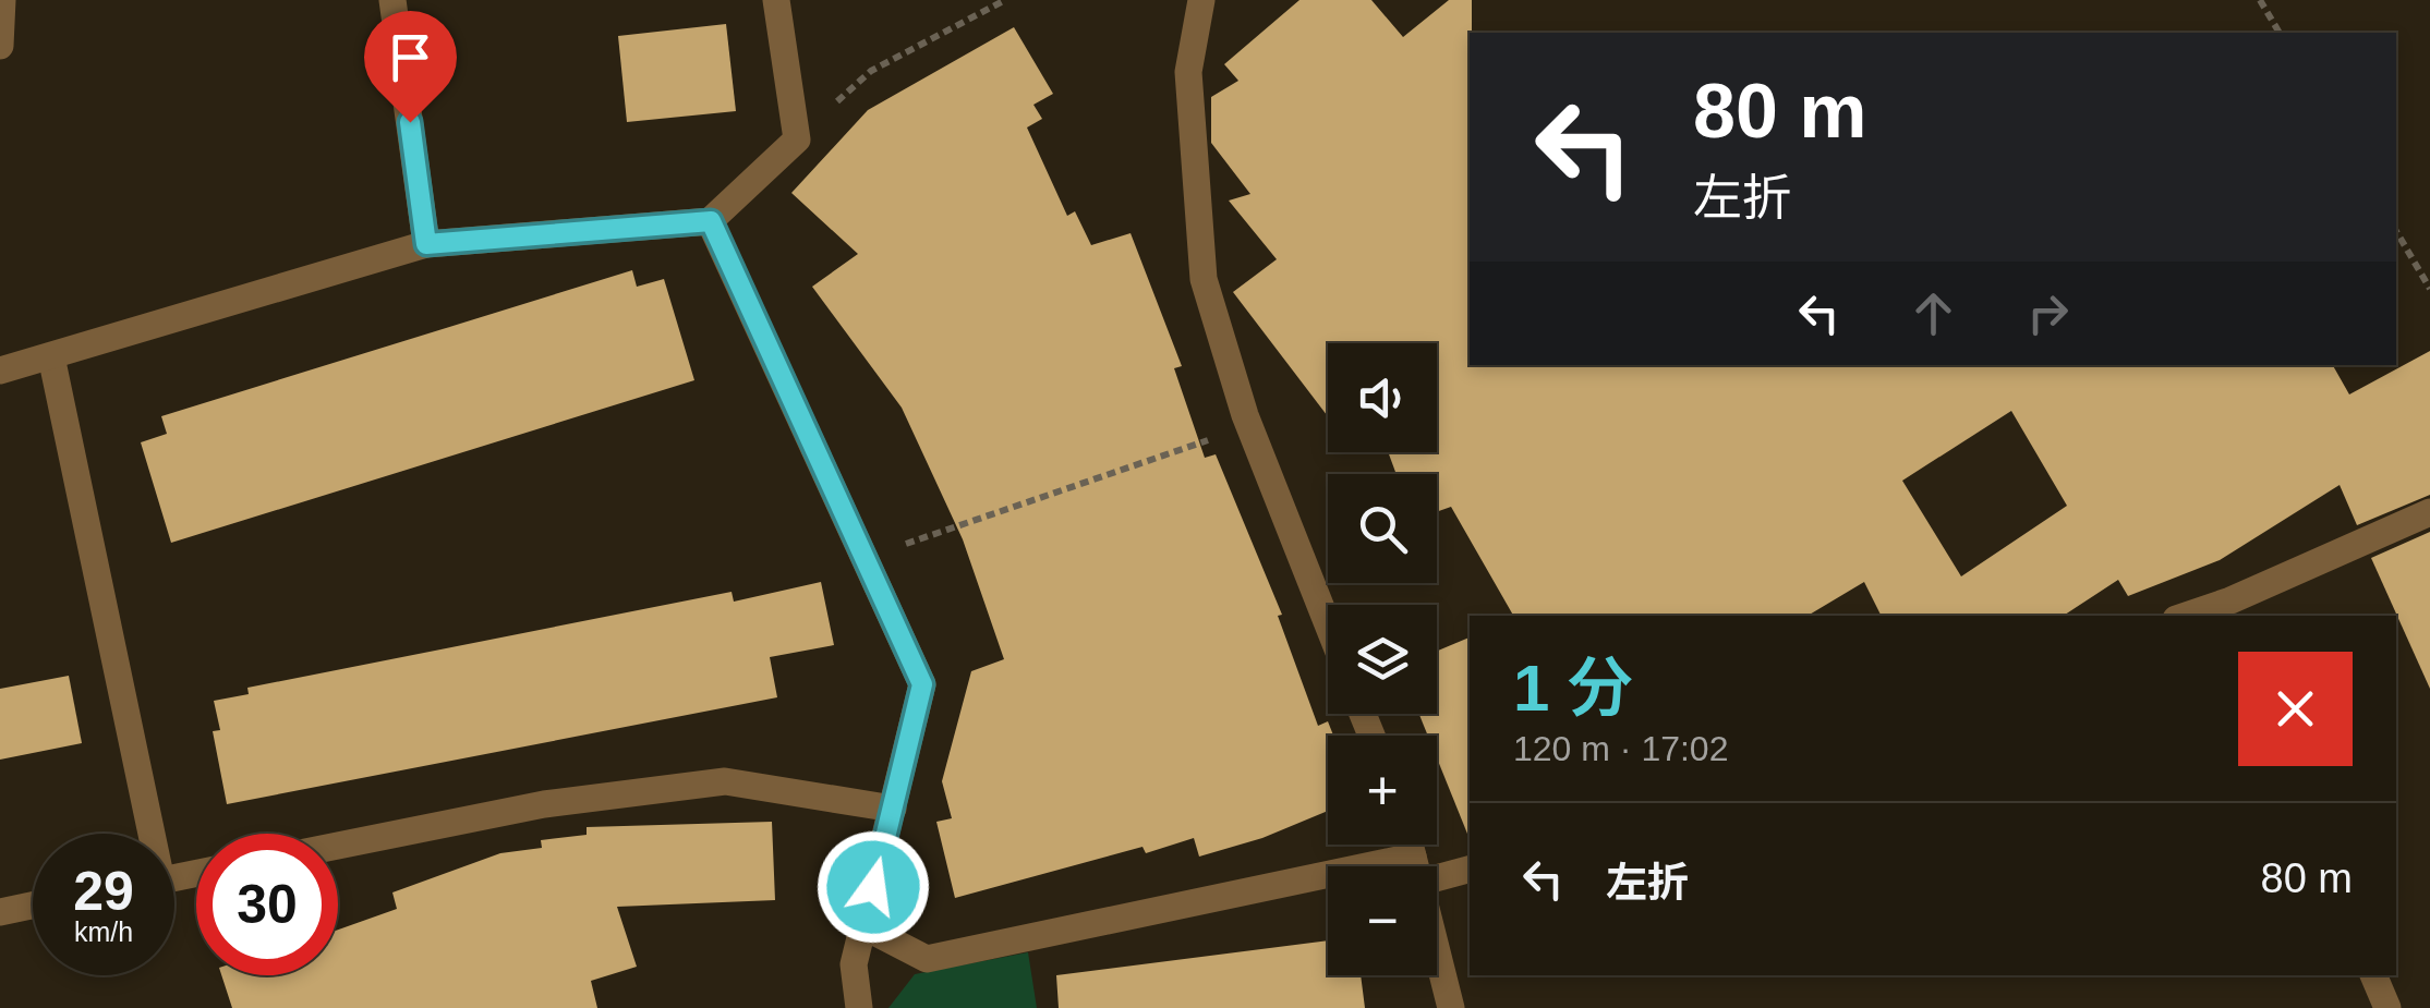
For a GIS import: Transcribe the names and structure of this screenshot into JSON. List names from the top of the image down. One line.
{"page":{"turn":["80 m","左折"],"map_buttons":["+","−"],"heading":["1 分","120 m · 17:02"],"list":[{"name":"左折","value":"80 m"}],"speed":"29 km/h","limit":"30"}}
